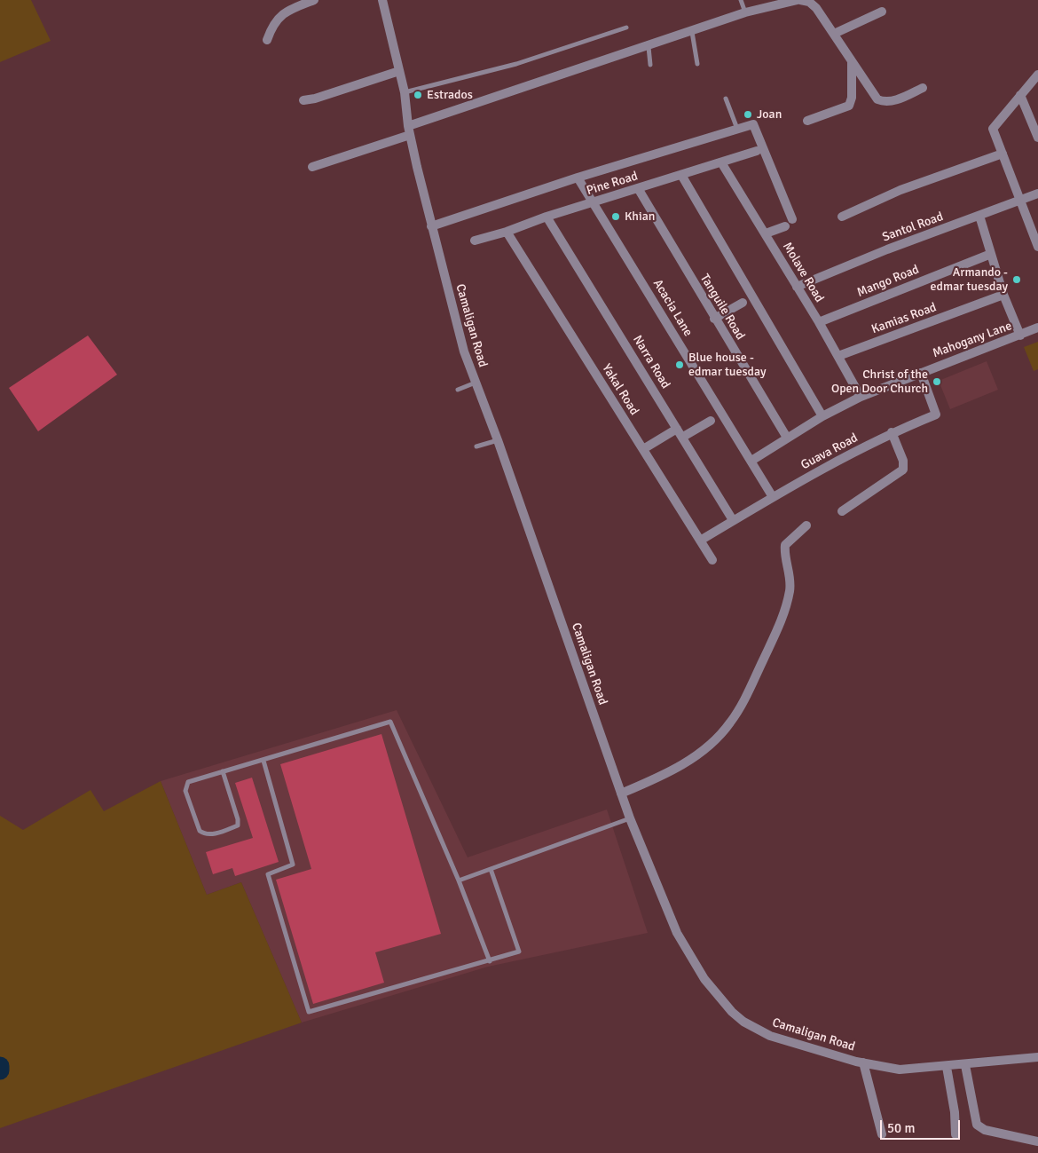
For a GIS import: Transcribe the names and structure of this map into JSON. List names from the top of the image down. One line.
{"streets":{"street":["Pine Road","Santol Road","Molave Road","Mango Road","Tanguile Road","Acacia Lane","Kamias Road","Camaligan Road","Mahogany Lane","Narra Road","Yakal Road","Guava Road"]},"crossings":[["Pine Road","Molave Road"],["Pine Road","Tanguile Road"],["Pine Road","Acacia Lane"],["Pine Road","Narra Road"],["Pine Road","Yakal Road"],["Santol Road","Molave Road"],["Molave Road","Mango Road"],["Molave Road","Kamias Road"],["Molave Road","Mahogany Lane"],["Tanguile Road","Mahogany Lane"],["Acacia Lane","Mahogany Lane"],["Acacia Lane","Guava Road"],["Mahogany Lane","Guava Road"],["Narra Road","Guava Road"],["Yakal Road","Guava Road"]],"places":["Estrados","Joan","Khian","Armando - edmar tuesday","Blue house - edmar tuesday","Christ of the Open Door Church"],"scale_bar":"50 m"}
